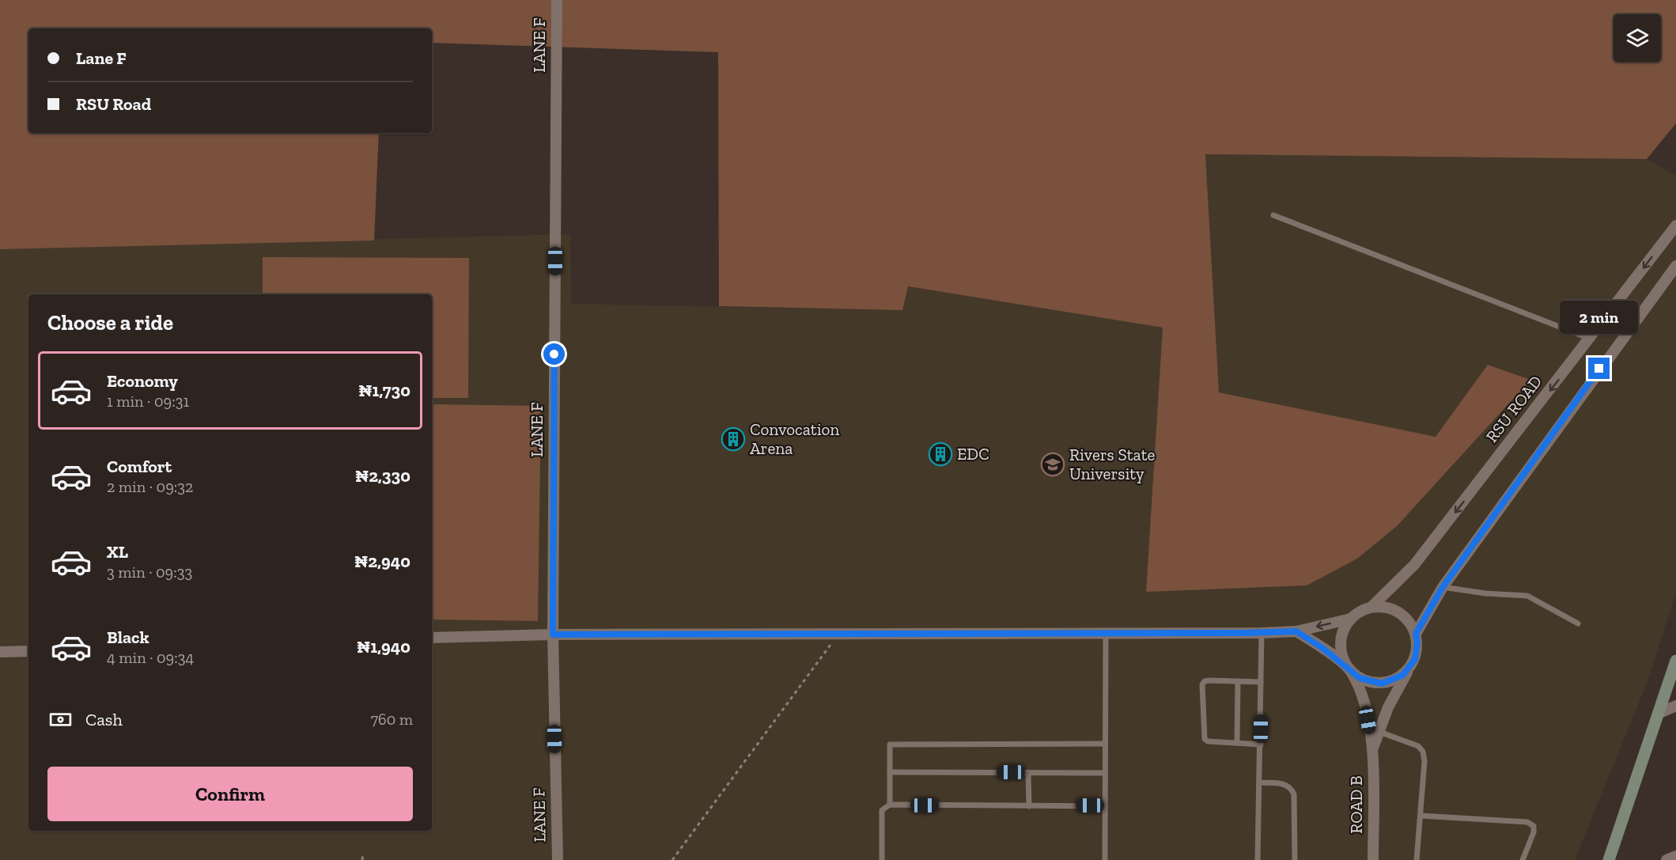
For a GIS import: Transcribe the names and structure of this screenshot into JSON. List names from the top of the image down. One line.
{"streets":{"street":["LANE F","RSU ROAD","ROAD B"]},"places":{"building":["Convocation Arena","EDC"],"school or university":["Rivers State University"]},"page":{"banner":["Lane F","RSU Road"],"heading":"Choose a ride","bubble":"2 min","list":[{"name":"Economy","note":"1 min · 09:31","value":"₦1,730"},{"name":"Comfort","note":"2 min · 09:32","value":"₦2,330"},{"name":"XL","note":"3 min · 09:33","value":"₦2,940"},{"name":"Black","note":"4 min · 09:34","value":"₦1,940"}],"pay":["Cash","760 m"],"buttons":"Confirm"}}
